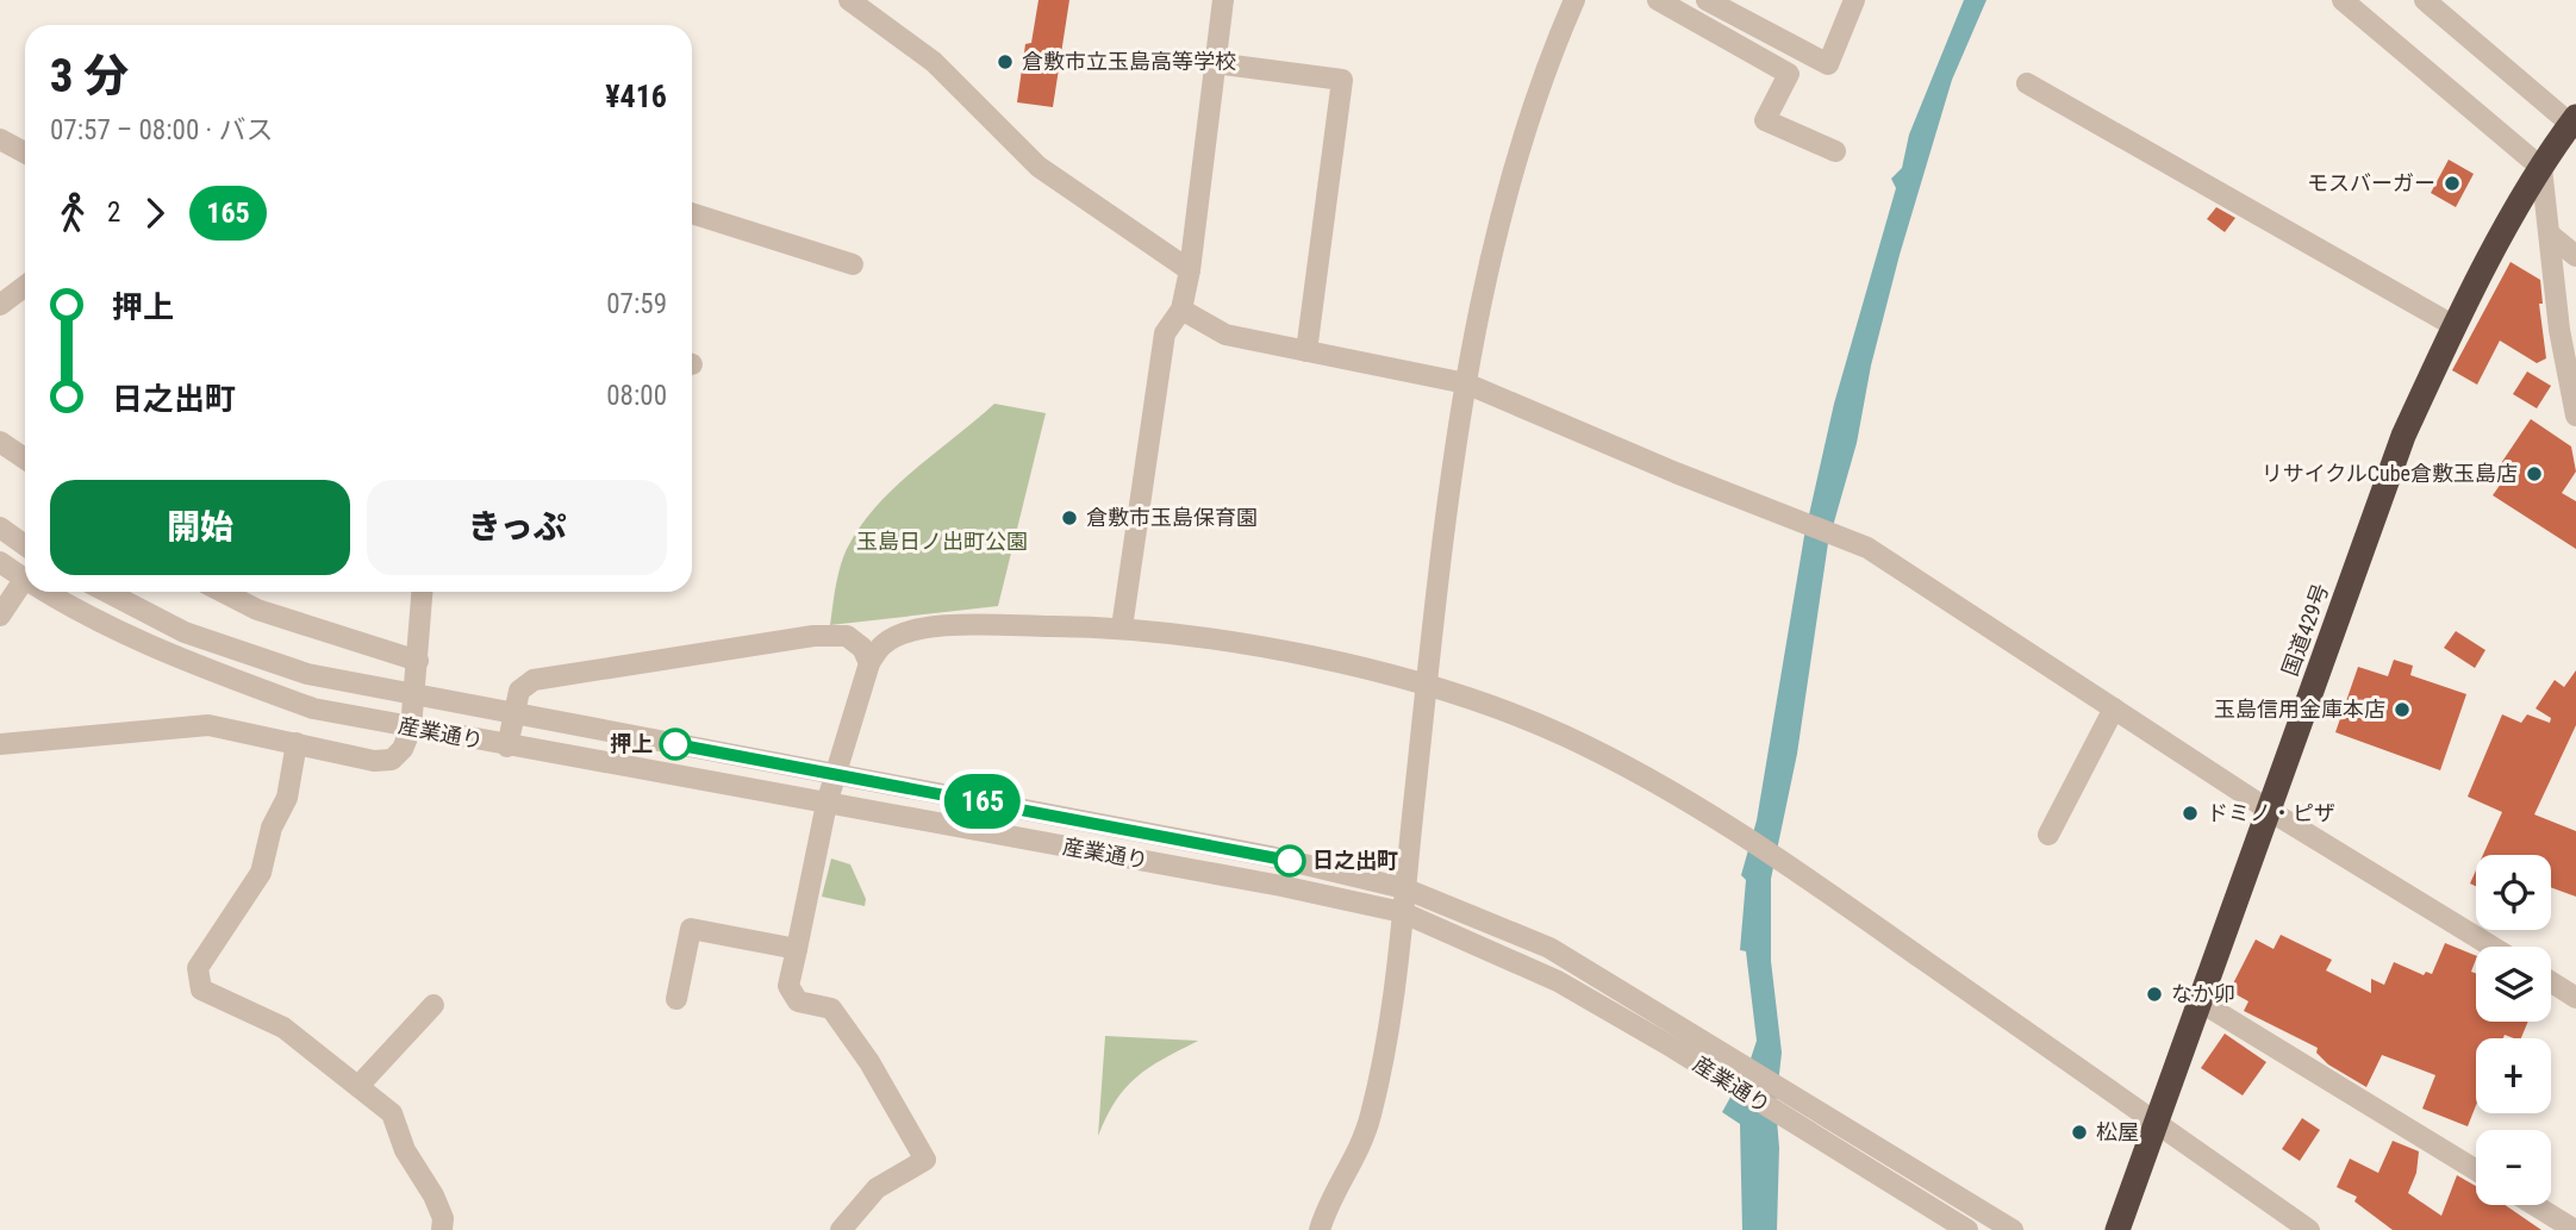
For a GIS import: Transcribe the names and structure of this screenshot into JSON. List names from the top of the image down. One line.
{"streets":{"highway":["国道429号"],"street":["産業通り"]},"parks":["玉島日ノ出町公園"],"places":["倉敷市立玉島高等学校","モスバーガー","リサイクルCube倉敷玉島店","倉敷市玉島保育園","玉島信用金庫本店","押上","ドミノ・ピザ","日之出町","なか卯","松屋"],"lines":["bus line 165"],"page":{"on_map":"165","heading":["3 分","07:57 – 08:00 · バス","¥416"],"legs":["2","165"],"list":[{"name":"押上","value":"07:59"},{"name":"日之出町","value":"08:00"}],"buttons":["開始","きっぷ"],"map_buttons":["+","−"]}}
